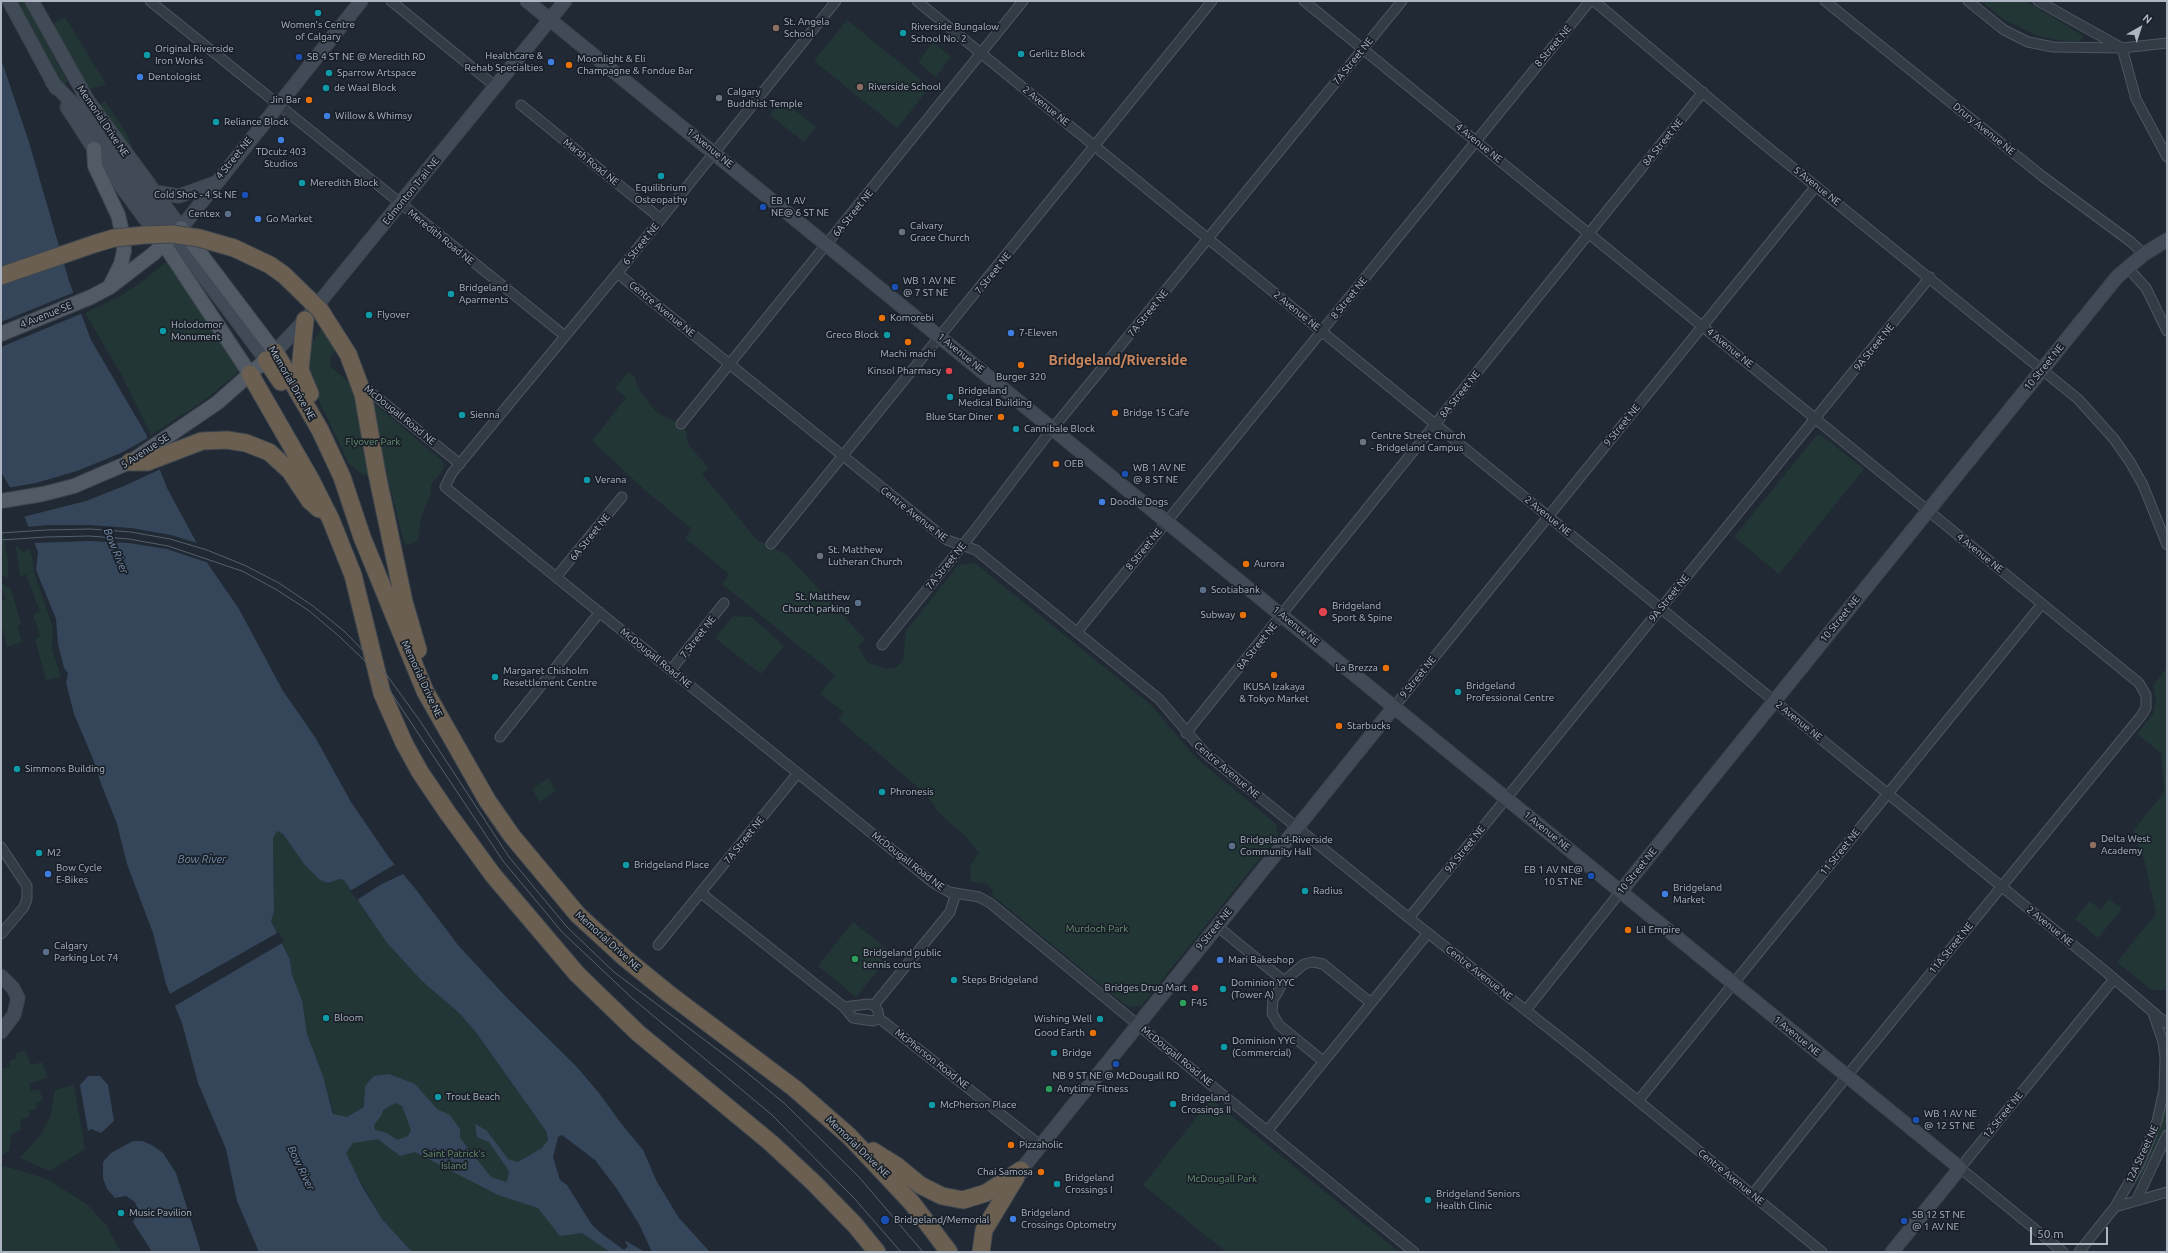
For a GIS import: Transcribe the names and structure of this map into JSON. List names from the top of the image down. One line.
{"streets":{"highway":["Memorial Drive NE"],"main road":["4 Street NE","Edmonton Trail NE","4 Avenue SE","5 Avenue SE"],"street":["8 Street NE","7A Street NE","2 Avenue NE","Drury Avenue NE","8A Street NE","4 Avenue NE","1 Avenue NE","Marsh Road NE","5 Avenue NE","6A Street NE","Meredith Road NE","6 Street NE","7 Street NE","Centre Avenue NE","9A Street NE","10 Street NE","McDougall Road NE","9 Street NE","11 Street NE","11A Street NE","McPherson Road NE","12 Street NE","12A Street NE"]},"crossings":[["8 Street NE","2 Avenue NE"],["8 Street NE","4 Avenue NE"],["8 Street NE","1 Avenue NE"],["8 Street NE","Centre Avenue NE"],["7A Street NE","2 Avenue NE"],["7A Street NE","4 Avenue NE"],["7A Street NE","1 Avenue NE"],["7A Street NE","Centre Avenue NE"],["7A Street NE","McDougall Road NE"],["2 Avenue NE","8A Street NE"],["2 Avenue NE","6A Street NE"],["2 Avenue NE","7 Street NE"],["2 Avenue NE","9A Street NE"],["2 Avenue NE","10 Street NE"],["2 Avenue NE","9 Street NE"],["2 Avenue NE","11 Street NE"],["2 Avenue NE","11A Street NE"],["2 Avenue NE","12 Street NE"],["2 Avenue NE","12A Street NE"],["Memorial Drive NE","4 Street NE"],["Memorial Drive NE","Edmonton Trail NE"],["Memorial Drive NE","5 Avenue SE"],["Drury Avenue NE","10 Street NE"],["8A Street NE","4 Avenue NE"],["8A Street NE","1 Avenue NE"],["8A Street NE","5 Avenue NE"],["8A Street NE","Centre Avenue NE"],["4 Avenue NE","9A Street NE"],["4 Avenue NE","10 Street NE"],["4 Avenue NE","9 Street NE"],["4 Avenue NE","11 Street NE"],["4 Avenue NE","11A Street NE"],["1 Avenue NE","Edmonton Trail NE"],["1 Avenue NE","6A Street NE"],["1 Avenue NE","6 Street NE"],["1 Avenue NE","7 Street NE"],["1 Avenue NE","9A Street NE"],["1 Avenue NE","10 Street NE"],["1 Avenue NE","9 Street NE"],["1 Avenue NE","11 Street NE"],["1 Avenue NE","11A Street NE"],["1 Avenue NE","12 Street NE"],["4 Street NE","Meredith Road NE"],["4 Street NE","4 Avenue SE"],["Marsh Road NE","6 Street NE"],["5 Avenue NE","9A Street NE"],["5 Avenue NE","10 Street NE"],["5 Avenue NE","9 Street NE"],["Edmonton Trail NE","Meredith Road NE"],["Edmonton Trail NE","5 Avenue SE"],["6A Street NE","Centre Avenue NE"],["6A Street NE","McDougall Road NE"],["Meredith Road NE","6 Street NE"],["6 Street NE","Centre Avenue NE"],["6 Street NE","McDougall Road NE"],["7 Street NE","Centre Avenue NE"],["7 Street NE","McDougall Road NE"],["Centre Avenue NE","9A Street NE"],["Centre Avenue NE","10 Street NE"],["Centre Avenue NE","9 Street NE"],["Centre Avenue NE","11 Street NE"],["Centre Avenue NE","11A Street NE"],["McDougall Road NE","9 Street NE"],["9 Street NE","McPherson Road NE"]],"districts":["Bridgeland/Riverside"],"water":["Bow River"],"parks":["Flyover Park","Murdoch Park","Saint Patrick's Island","McDougall Park"],"places":["Women's Centre of Calgary","St. Angela School","Riverside Bungalow School No. 2","Gerlitz Block","Original Riverside Iron Works","SB 4 ST NE @ Meredith RD","Healthcare & Rehab Specialties","Moonlight & Eli Champagne & Fondue Bar","Sparrow Artspace","Dentologist","Riverside School","de Waal Block","Calgary Buddhist Temple","Jin Bar","Willow & Whimsy","Reliance Block","TDcutz 403 Studios","Equilibrium Osteopathy","Meredith Block","Cold Shot - 4 St NE","EB 1 AV NE@ 6 ST NE","Centex","Go Market","Calvary Grace Church","WB 1 AV NE @ 7 ST NE","Bridgeland Aparments","Flyover","Komorebi","Holodomor Monument","7-Eleven","Greco Block","Machi machi","Burger 320","Kinsol Pharmacy","Bridgeland Medical Building","Bridge 15 Cafe","Sienna","Blue Star Diner","Cannibale Block","Centre Street Church - Bridgeland Campus","OEB","WB 1 AV NE @ 8 ST NE","Verana","Doodle Dogs","St. Matthew Lutheran Church","Aurora","Scotiabank","St. Matthew Church parking","Bridgeland Sport & Spine","Subway","La Brezza","IKUSA Izakaya & Tokyo Market","Margaret Chisholm Resettlement Centre","Bridgeland Professional Centre","Starbucks","Simmons Building","Phronesis","Delta West Academy","Bridgeland-Riverside Community Hall","M2","Bridgeland Place","Bow Cycle E-Bikes","EB 1 AV NE@ 10 ST NE","Radius","Bridgeland Market","Lil Empire","Calgary Parking Lot 74","Bridgeland public tennis courts","Mari Bakeshop","Steps Bridgeland","Bridges Drug Mart","Dominion YYC (Tower A)","F45","Bloom","Wishing Well","Good Earth","Dominion YYC (Commercial)","Bridge","NB 9 ST NE @ McDougall RD","Anytime Fitness","Trout Beach","Bridgeland Crossings II","McPherson Place","WB 1 AV NE @ 12 ST NE","Pizzaholic","Chai Samosa","Bridgeland Crossings I","Bridgeland Seniors Health Clinic","Music Pavilion","Bridgeland Crossings Optometry","Bridgeland/Memorial","SB 12 ST NE @ 1 AV NE"],"scale_bar":"50 m","north":"top right"}
